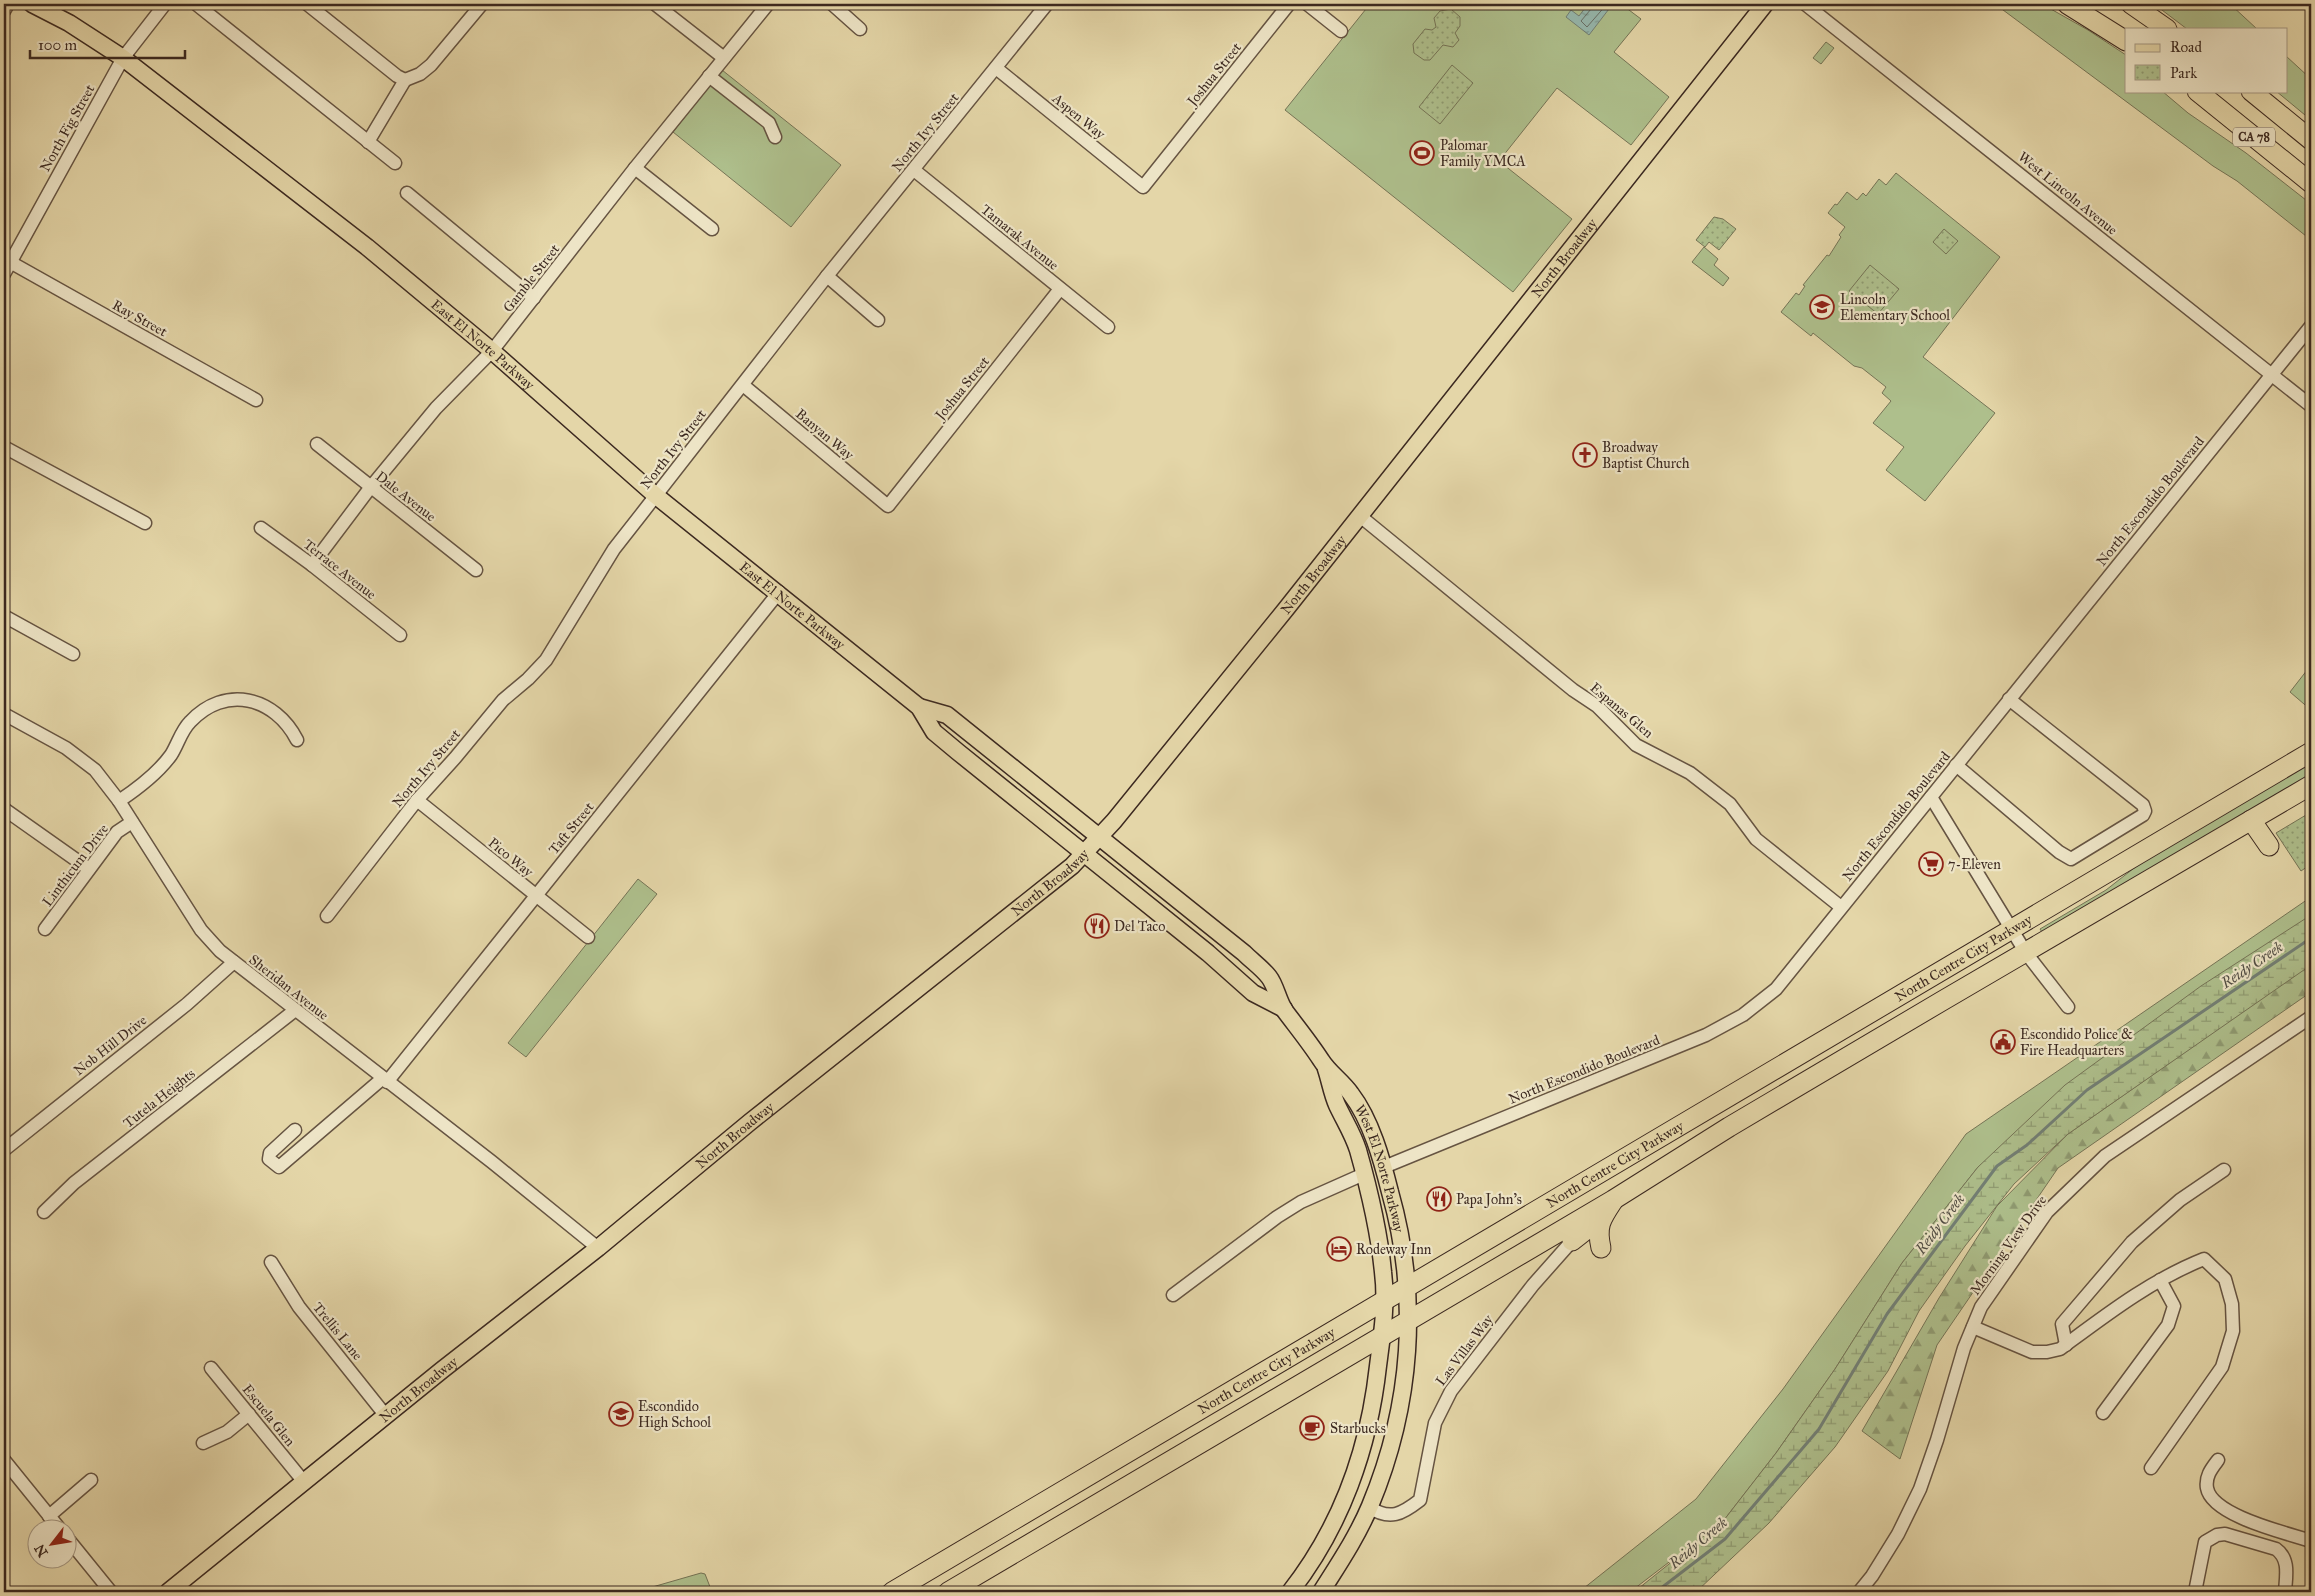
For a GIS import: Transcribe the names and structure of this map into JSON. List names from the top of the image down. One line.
{"streets":{"highway":["CA 78","North Centre City Parkway"],"main road":["North Broadway","East El Norte Parkway","West El Norte Parkway"],"street":["Joshua Street","Aspen Way","North Fig Street","North Ivy Street","West Lincoln Avenue","Tamarak Avenue","Gamble Street","Ray Street","Banyan Way","Dale Avenue","North Escondido Boulevard","Terrace Avenue","Espanas Glen","Taft Street","Pico Way","Linthicum Drive","Sheridan Avenue","Nob Hill Drive","Tutela Heights","Morning View Drive","Trellis Lane","Las Villas Way","Escuela Glen"]},"crossings":[["Joshua Street","Aspen Way"],["Joshua Street","Tamarak Avenue"],["Joshua Street","Banyan Way"],["Aspen Way","North Ivy Street"],["North Fig Street","Ray Street"],["North Fig Street","East El Norte Parkway"],["North Ivy Street","Tamarak Avenue"],["North Ivy Street","East El Norte Parkway"],["North Ivy Street","Banyan Way"],["North Ivy Street","Pico Way"],["West Lincoln Avenue","North Escondido Boulevard"],["North Broadway","East El Norte Parkway"],["North Broadway","Espanas Glen"],["North Broadway","Sheridan Avenue"],["North Broadway","West El Norte Parkway"],["North Broadway","Trellis Lane"],["North Broadway","Escuela Glen"],["Gamble Street","East El Norte Parkway"],["Gamble Street","Dale Avenue"],["Gamble Street","Terrace Avenue"],["East El Norte Parkway","Taft Street"],["East El Norte Parkway","West El Norte Parkway"],["North Escondido Boulevard","Espanas Glen"],["North Escondido Boulevard","West El Norte Parkway"],["Taft Street","Pico Way"],["Taft Street","Sheridan Avenue"],["Linthicum Drive","Sheridan Avenue"],["North Centre City Parkway","West El Norte Parkway"],["Sheridan Avenue","Nob Hill Drive"],["Sheridan Avenue","Tutela Heights"],["West El Norte Parkway","Las Villas Way"]],"water":["Reidy Creek"],"places":{"sports":["Palomar Family YMCA"],"school or university":["Lincoln Elementary School","Escondido High School"],"church":["Broadway Baptist Church"],"supermarket":["7-Eleven"],"restaurant":["Del Taco","Papa John's"],"public building":["Escondido Police & Fire Headquarters"],"hotel":["Rodeway Inn"],"cafe":["Starbucks"]},"legend":["Road","Park"],"scale_bar":"100 m","north":"bottom left"}
